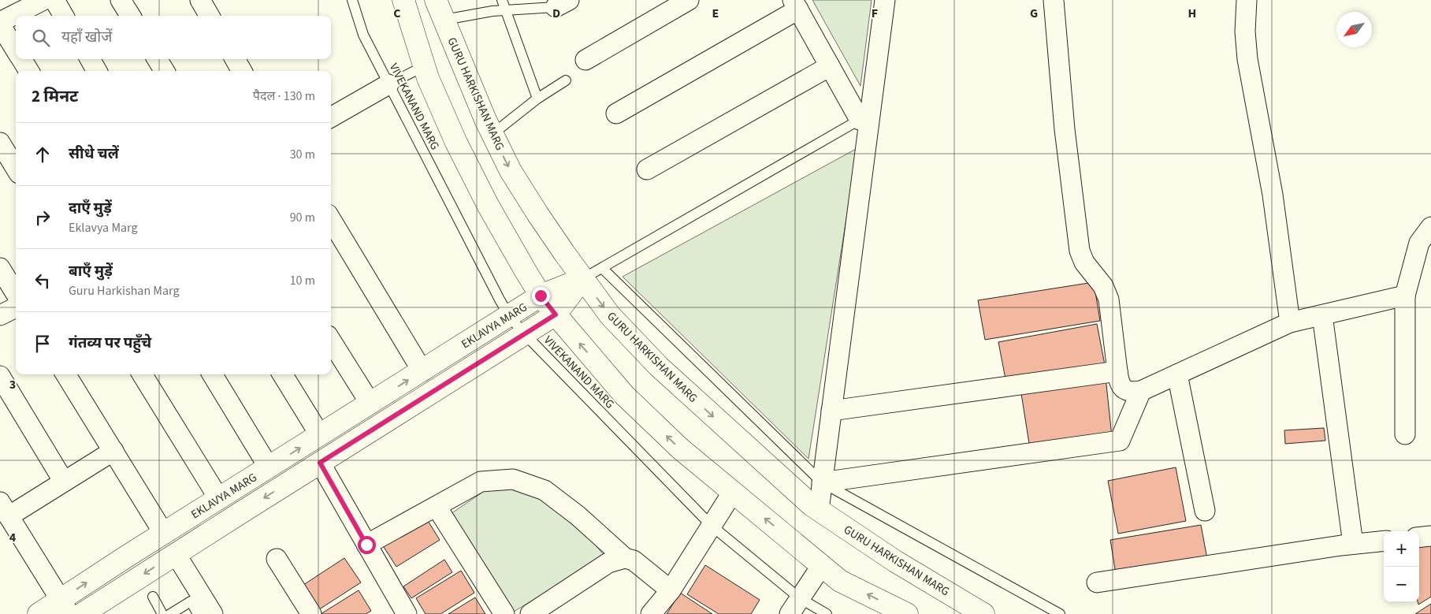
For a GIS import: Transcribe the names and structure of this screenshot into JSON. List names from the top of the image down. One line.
{"streets":{"main road":["GURU HARKISHAN MARG","EKLAVYA MARG"],"lane":["VIVEKANAND MARG"]},"crossings":[["GURU HARKISHAN MARG","EKLAVYA MARG"],["VIVEKANAND MARG","EKLAVYA MARG"]],"north":"bottom left","page":{"search":"यहाँ खोजें","heading":["2 मिनट","पैदल · 130 m"],"list":[["सीधे चलें","30 m"],["दाएँ मुड़ें","Eklavya Marg","90 m"],["बाएँ मुड़ें","Guru Harkishan Marg","10 m"],"गंतव्य पर पहुँचे"],"map_buttons":["+","−"]},"grid":{"columns":["C","D","E","F","G","H"],"rows":["3","4"]}}
